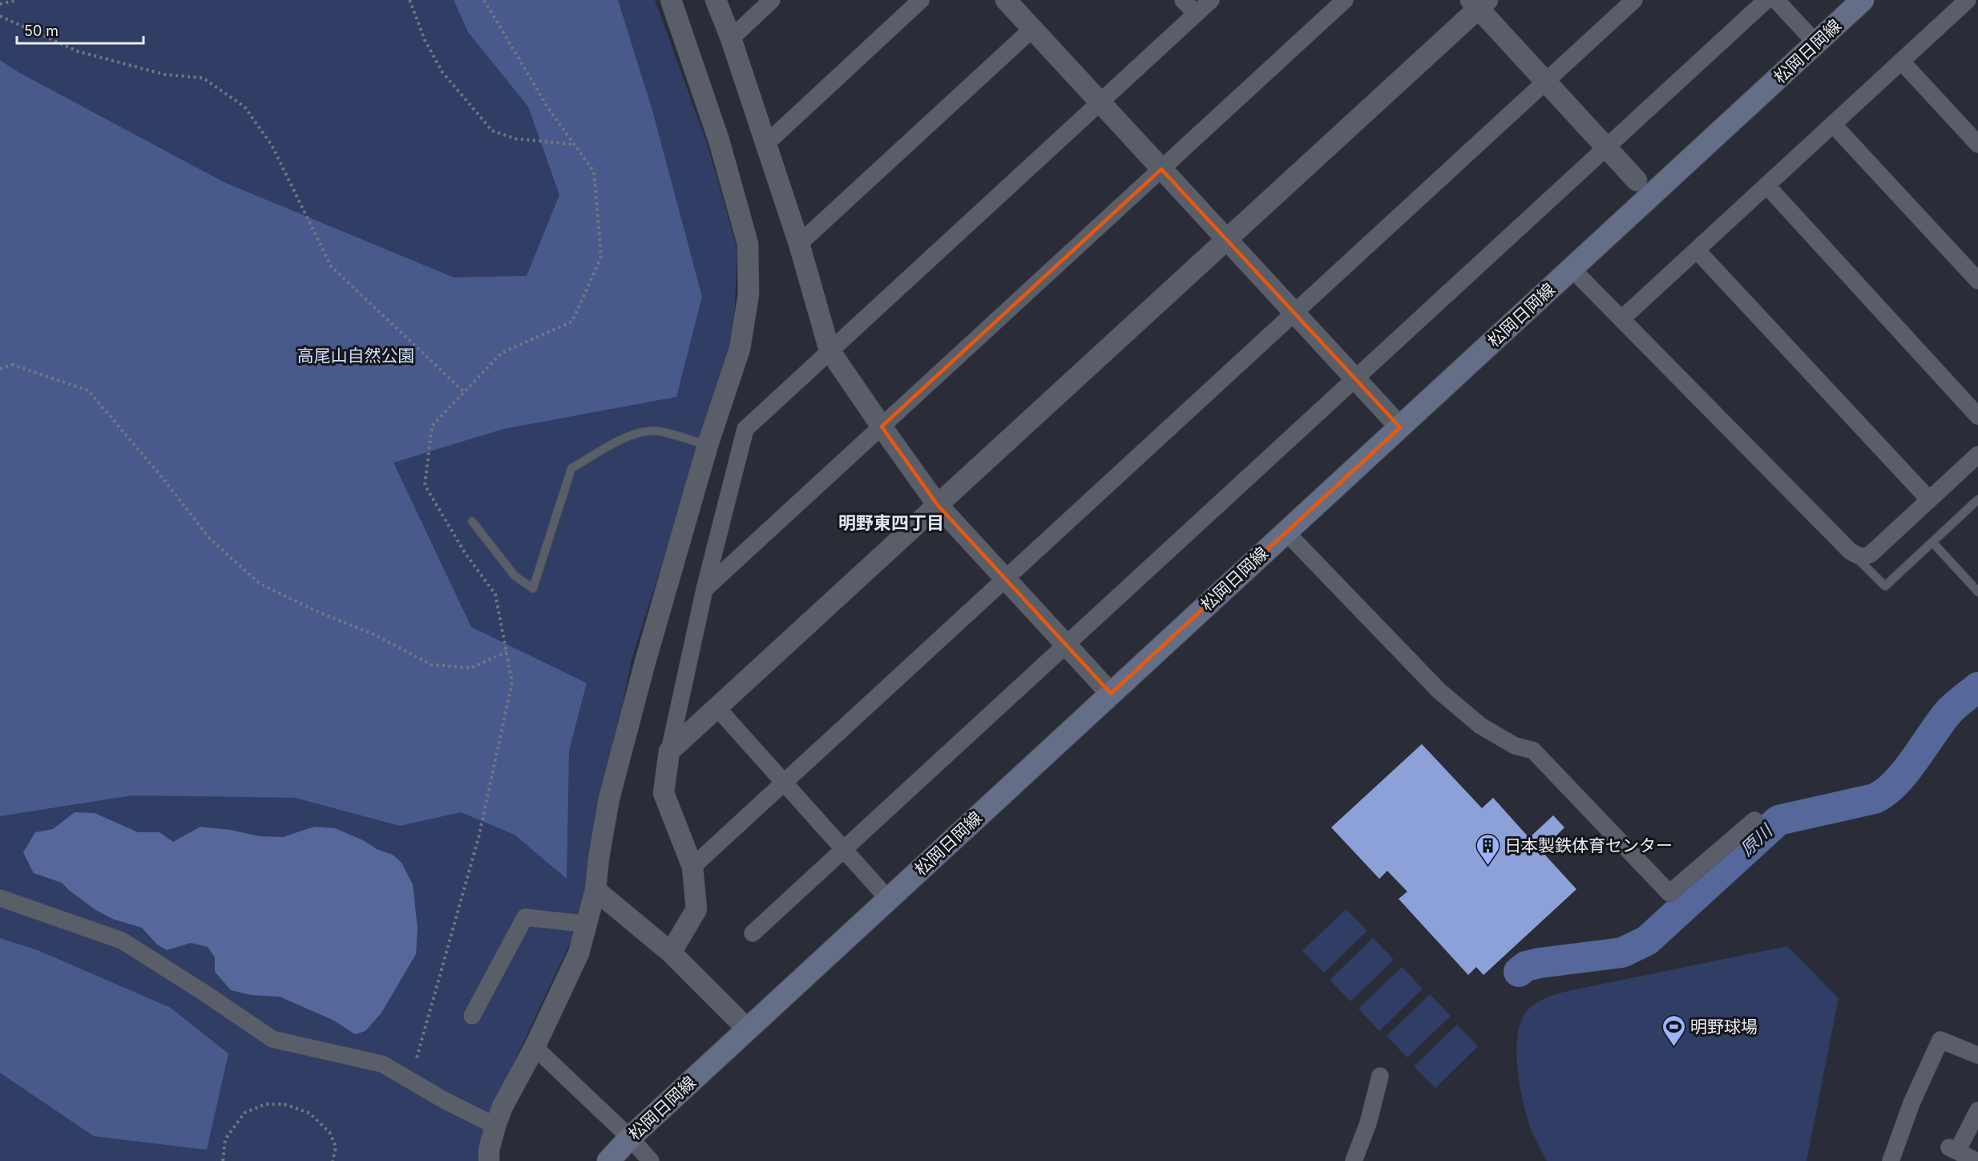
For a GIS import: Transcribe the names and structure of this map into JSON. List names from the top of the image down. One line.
{"streets":{"main road":["松岡日岡線"]},"districts":["明野東四丁目"],"water":["原川"],"parks":["高尾山自然公園"],"places":{"building":["日本製鉄体育センター"],"sports":["明野球場"]},"scale_bar":"50 m"}
